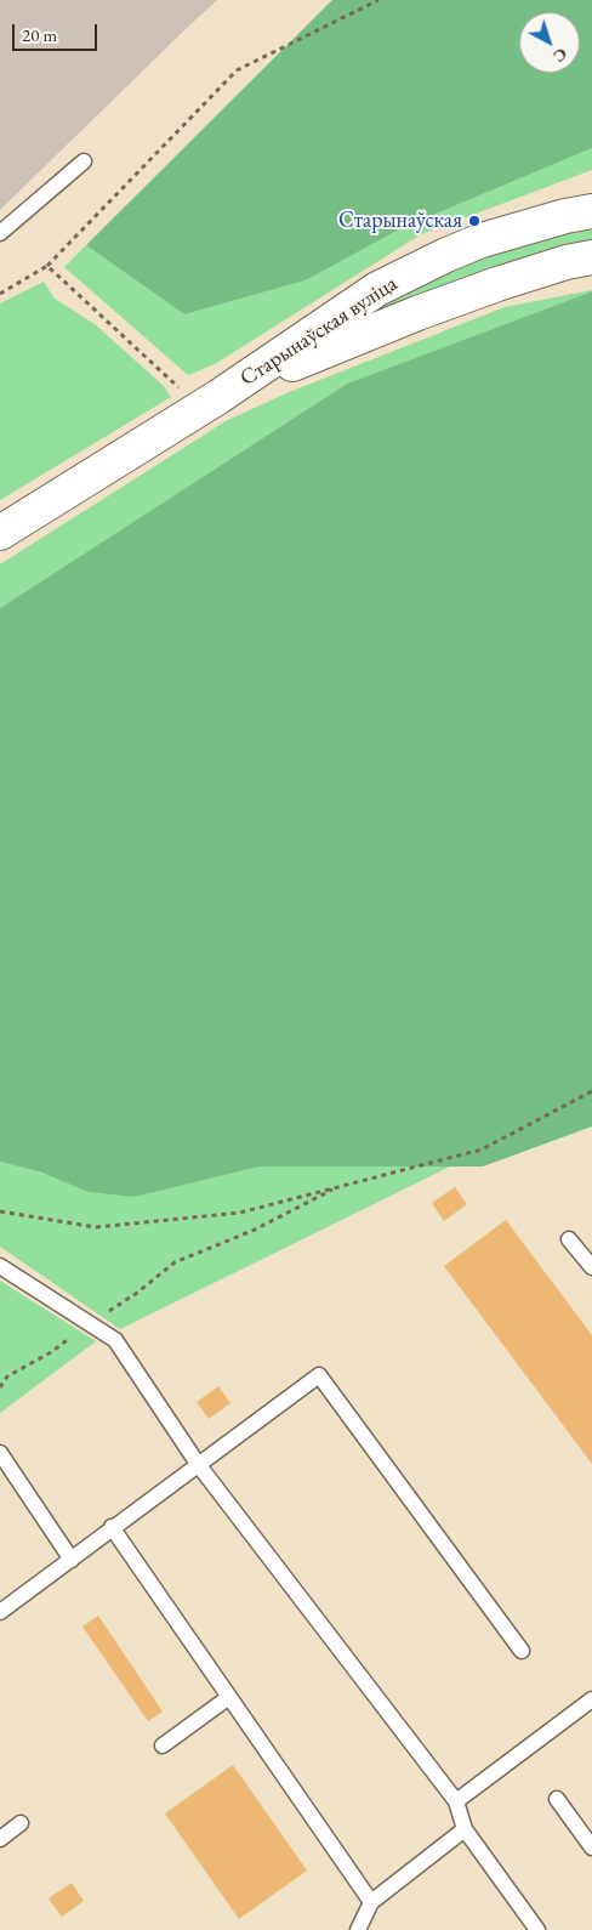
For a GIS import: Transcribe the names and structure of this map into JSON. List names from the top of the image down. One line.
{"streets":{"main road":["Старынаўская вуліца"]},"places":["Старынаўская"],"scale_bar":"20 m","north":"bottom right"}
